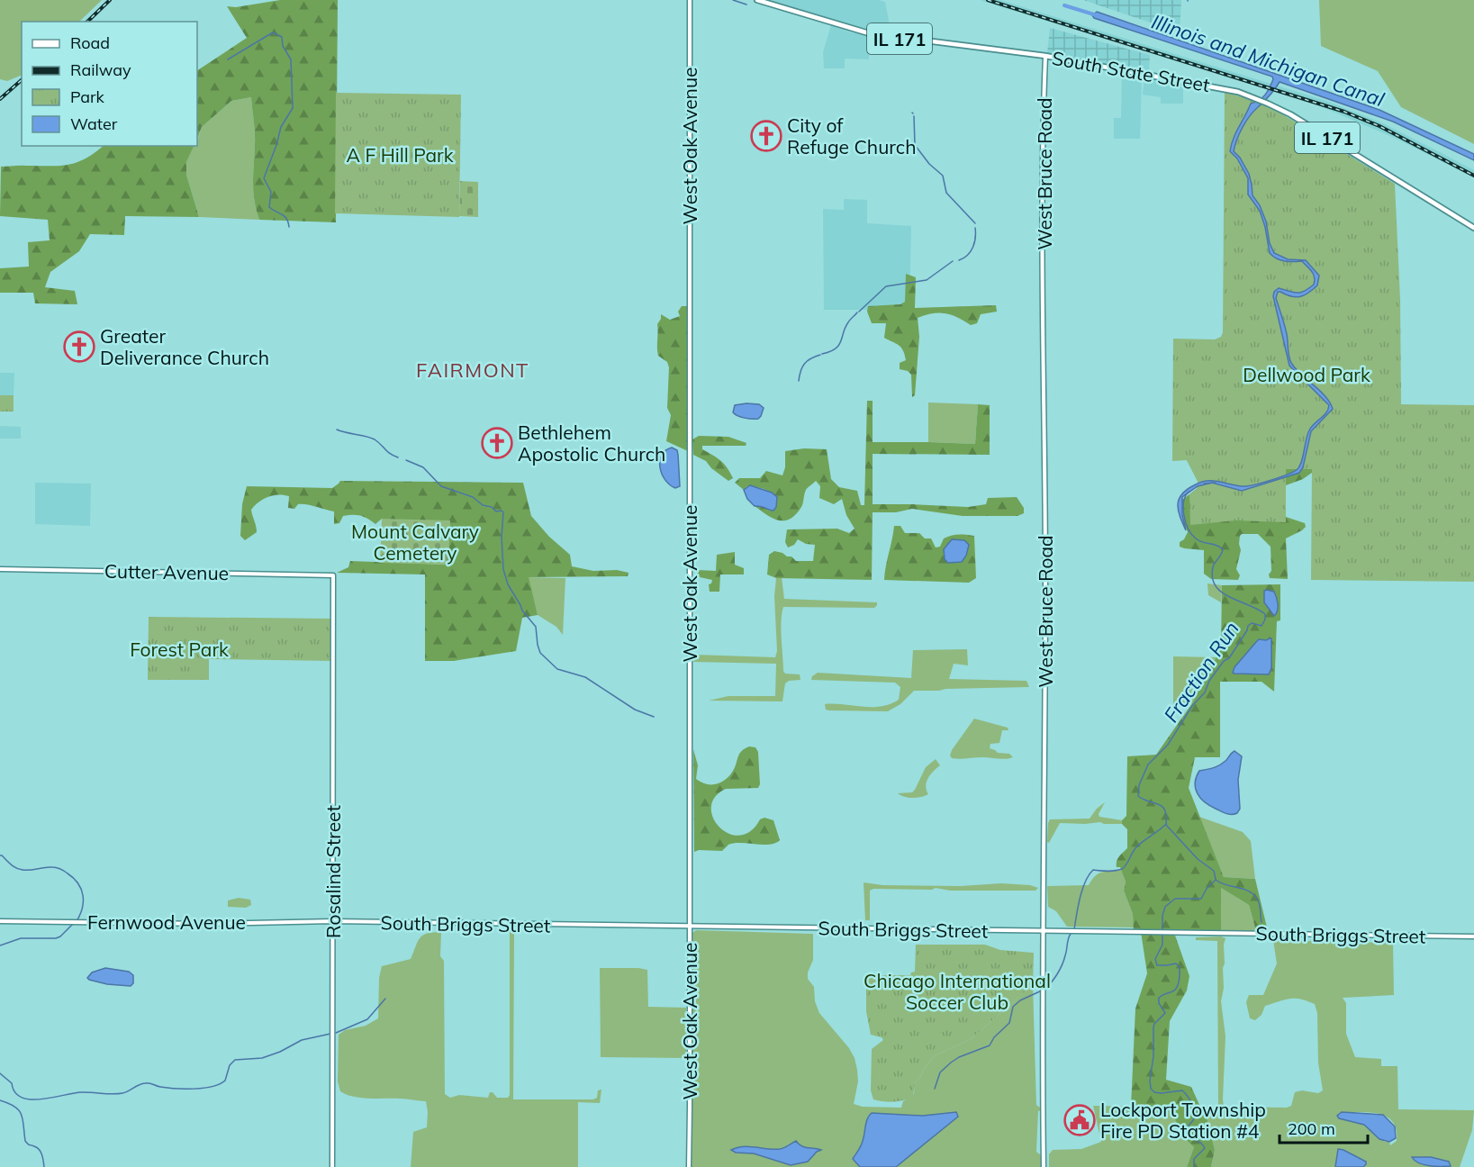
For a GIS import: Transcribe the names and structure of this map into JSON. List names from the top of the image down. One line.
{"streets":{"main road":["IL 171","South State Street"],"street":["West Oak Avenue","West Bruce Road","Cutter Avenue","Rosalind Street","Fernwood Avenue","South Briggs Street"]},"crossings":[["South State Street","West Bruce Road"],["West Oak Avenue","South Briggs Street"],["West Bruce Road","South Briggs Street"],["Cutter Avenue","Rosalind Street"],["Rosalind Street","Fernwood Avenue"],["Rosalind Street","South Briggs Street"],["Fernwood Avenue","South Briggs Street"]],"districts":["FAIRMONT"],"water":["Illinois and Michigan Canal","Fraction Run"],"parks":["A F Hill Park","Dellwood Park","Mount Calvary Cemetery","Forest Park","Chicago International Soccer Club"],"places":{"church":["City of Refuge Church","Greater Deliverance Church","Bethlehem Apostolic Church"],"public building":["Lockport Township Fire PD Station #4"]},"legend":["Road","Railway","Park","Water"],"scale_bar":"200 m"}
